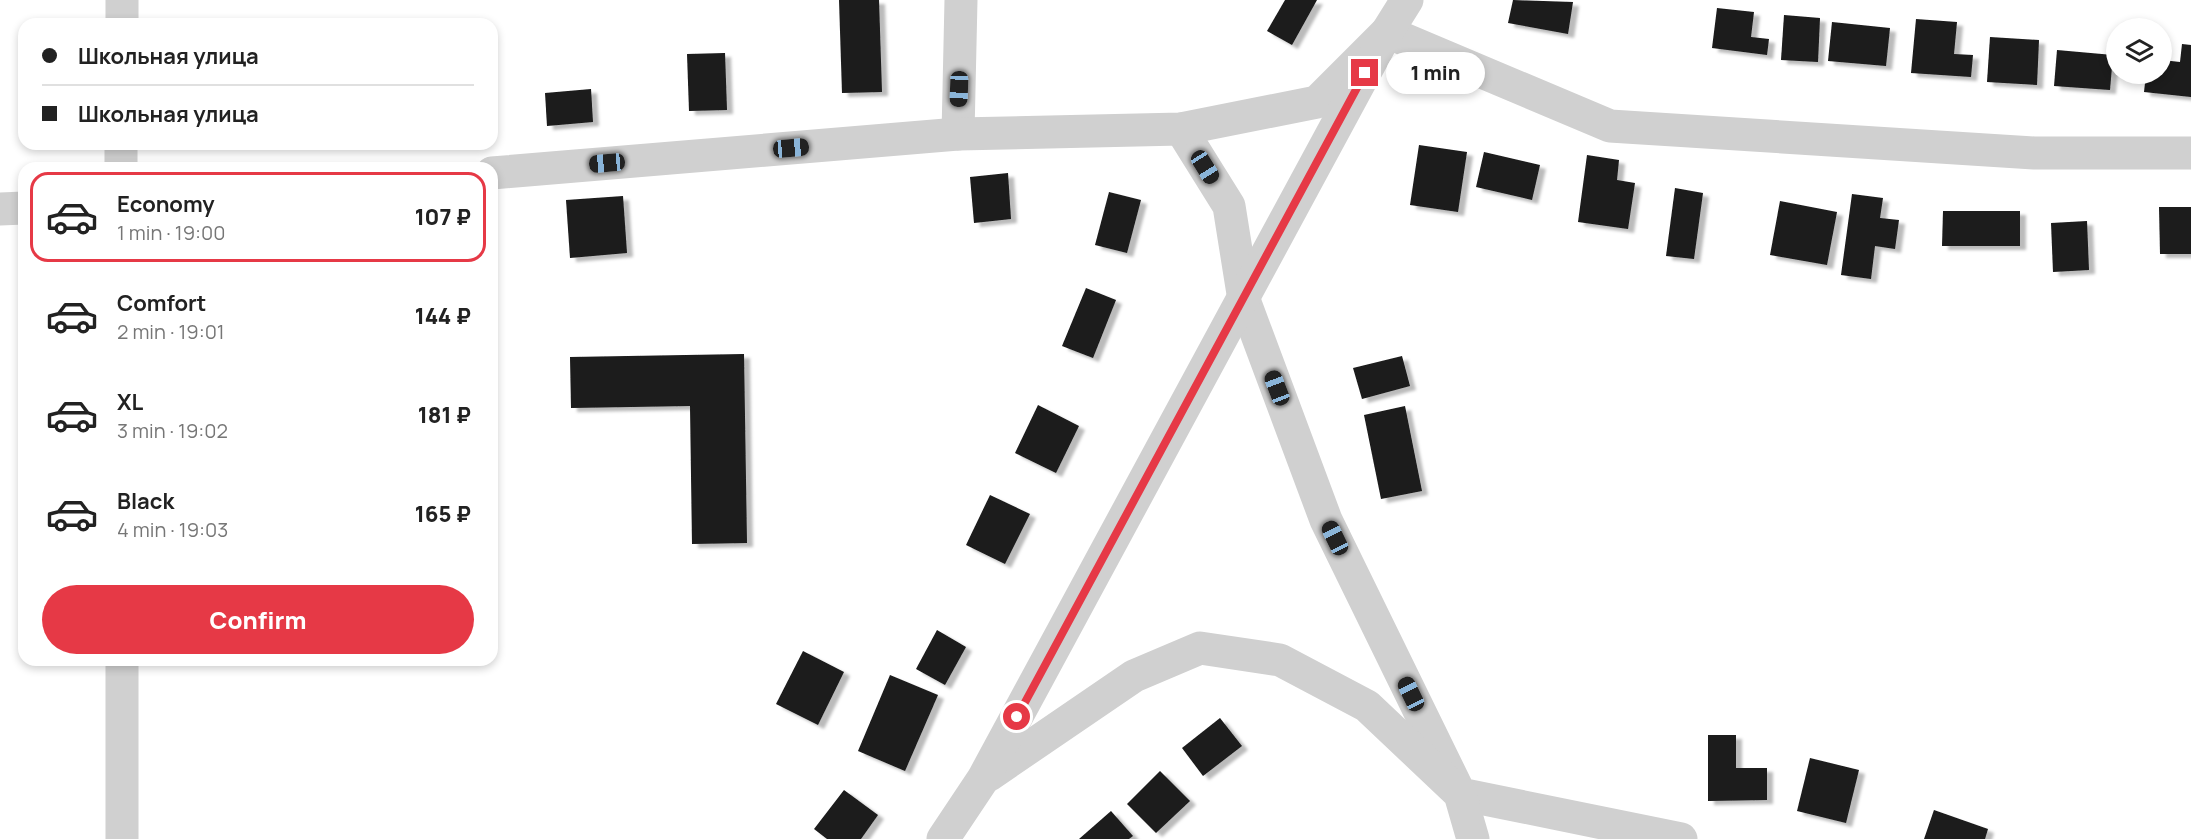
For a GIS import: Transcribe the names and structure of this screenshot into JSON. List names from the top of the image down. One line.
{"page":{"banner":["Школьная улица","Школьная улица"],"bubble":"1 min","list":[{"name":"Economy","note":"1 min · 19:00","value":"107 ₽"},{"name":"Comfort","note":"2 min · 19:01","value":"144 ₽"},{"name":"XL","note":"3 min · 19:02","value":"181 ₽"},{"name":"Black","note":"4 min · 19:03","value":"165 ₽"}],"buttons":"Confirm"}}
